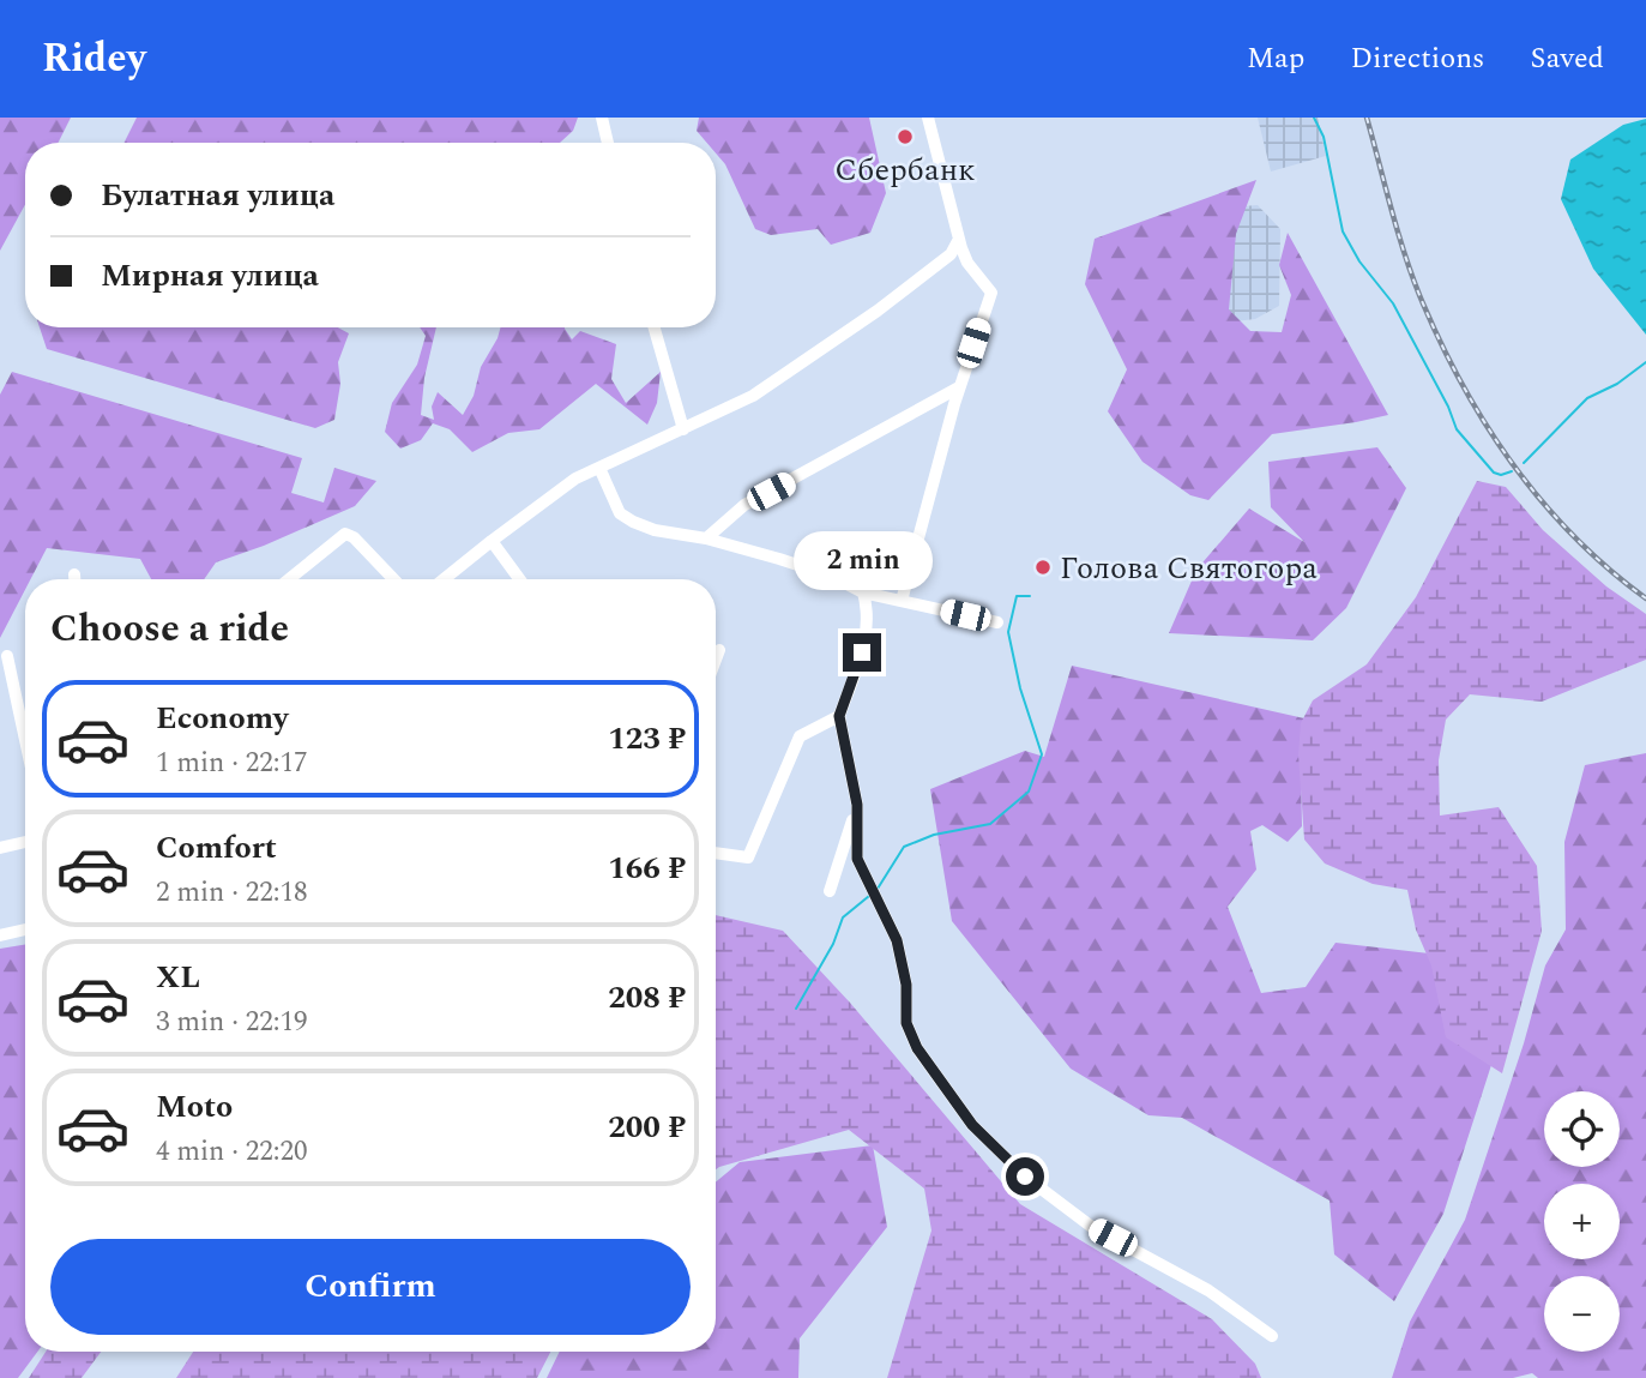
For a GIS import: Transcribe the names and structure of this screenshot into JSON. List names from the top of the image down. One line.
{"places":["Сбербанк","Голова Святогора"],"page":{"header":"Ridey","nav":["Map","Directions","Saved"],"banner":["Булатная улица","Мирная улица"],"bubble":"2 min","heading":"Choose a ride","list":[{"name":"Economy","note":"1 min · 22:17","value":"123 ₽"},{"name":"Comfort","note":"2 min · 22:18","value":"166 ₽"},{"name":"XL","note":"3 min · 22:19","value":"208 ₽"},{"name":"Moto","note":"4 min · 22:20","value":"200 ₽"}],"map_buttons":["+","−"],"buttons":"Confirm"}}
